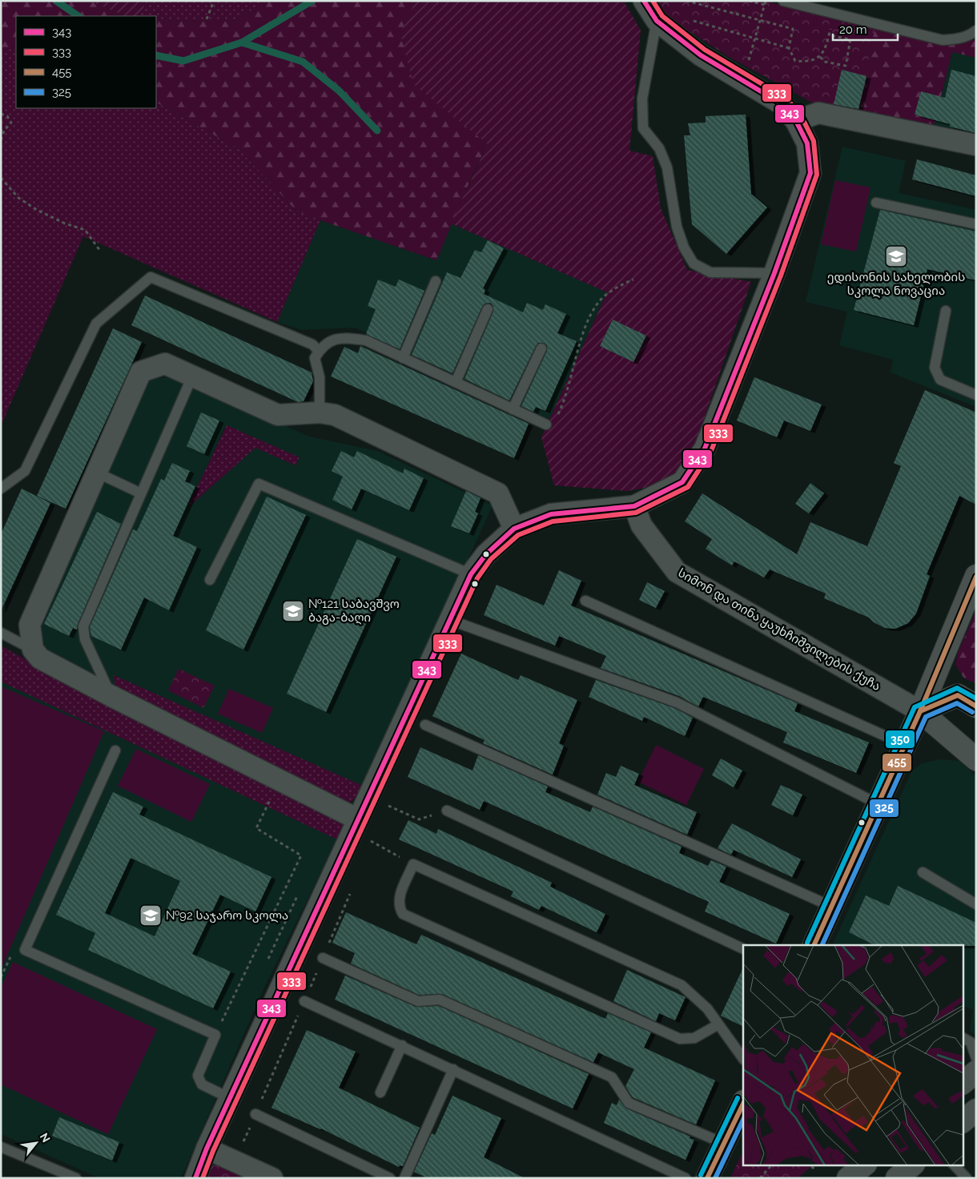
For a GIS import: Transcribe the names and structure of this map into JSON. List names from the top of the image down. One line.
{"streets":{"street":["სიმონ და თინა ყაუხჩიშვილების ქუჩა"]},"places":{"school or university":["ედისონის სახელობის სკოლა ნოვაცია","№121 საბავშვო ბაგა-ბაღი","№92 საჯარო სკოლა"]},"lines":["transit line 343","transit line 333","transit line 455","transit line 350","transit line 325"],"legend":["343","333","455","325"],"scale_bar":"20 m","north":"top right"}
